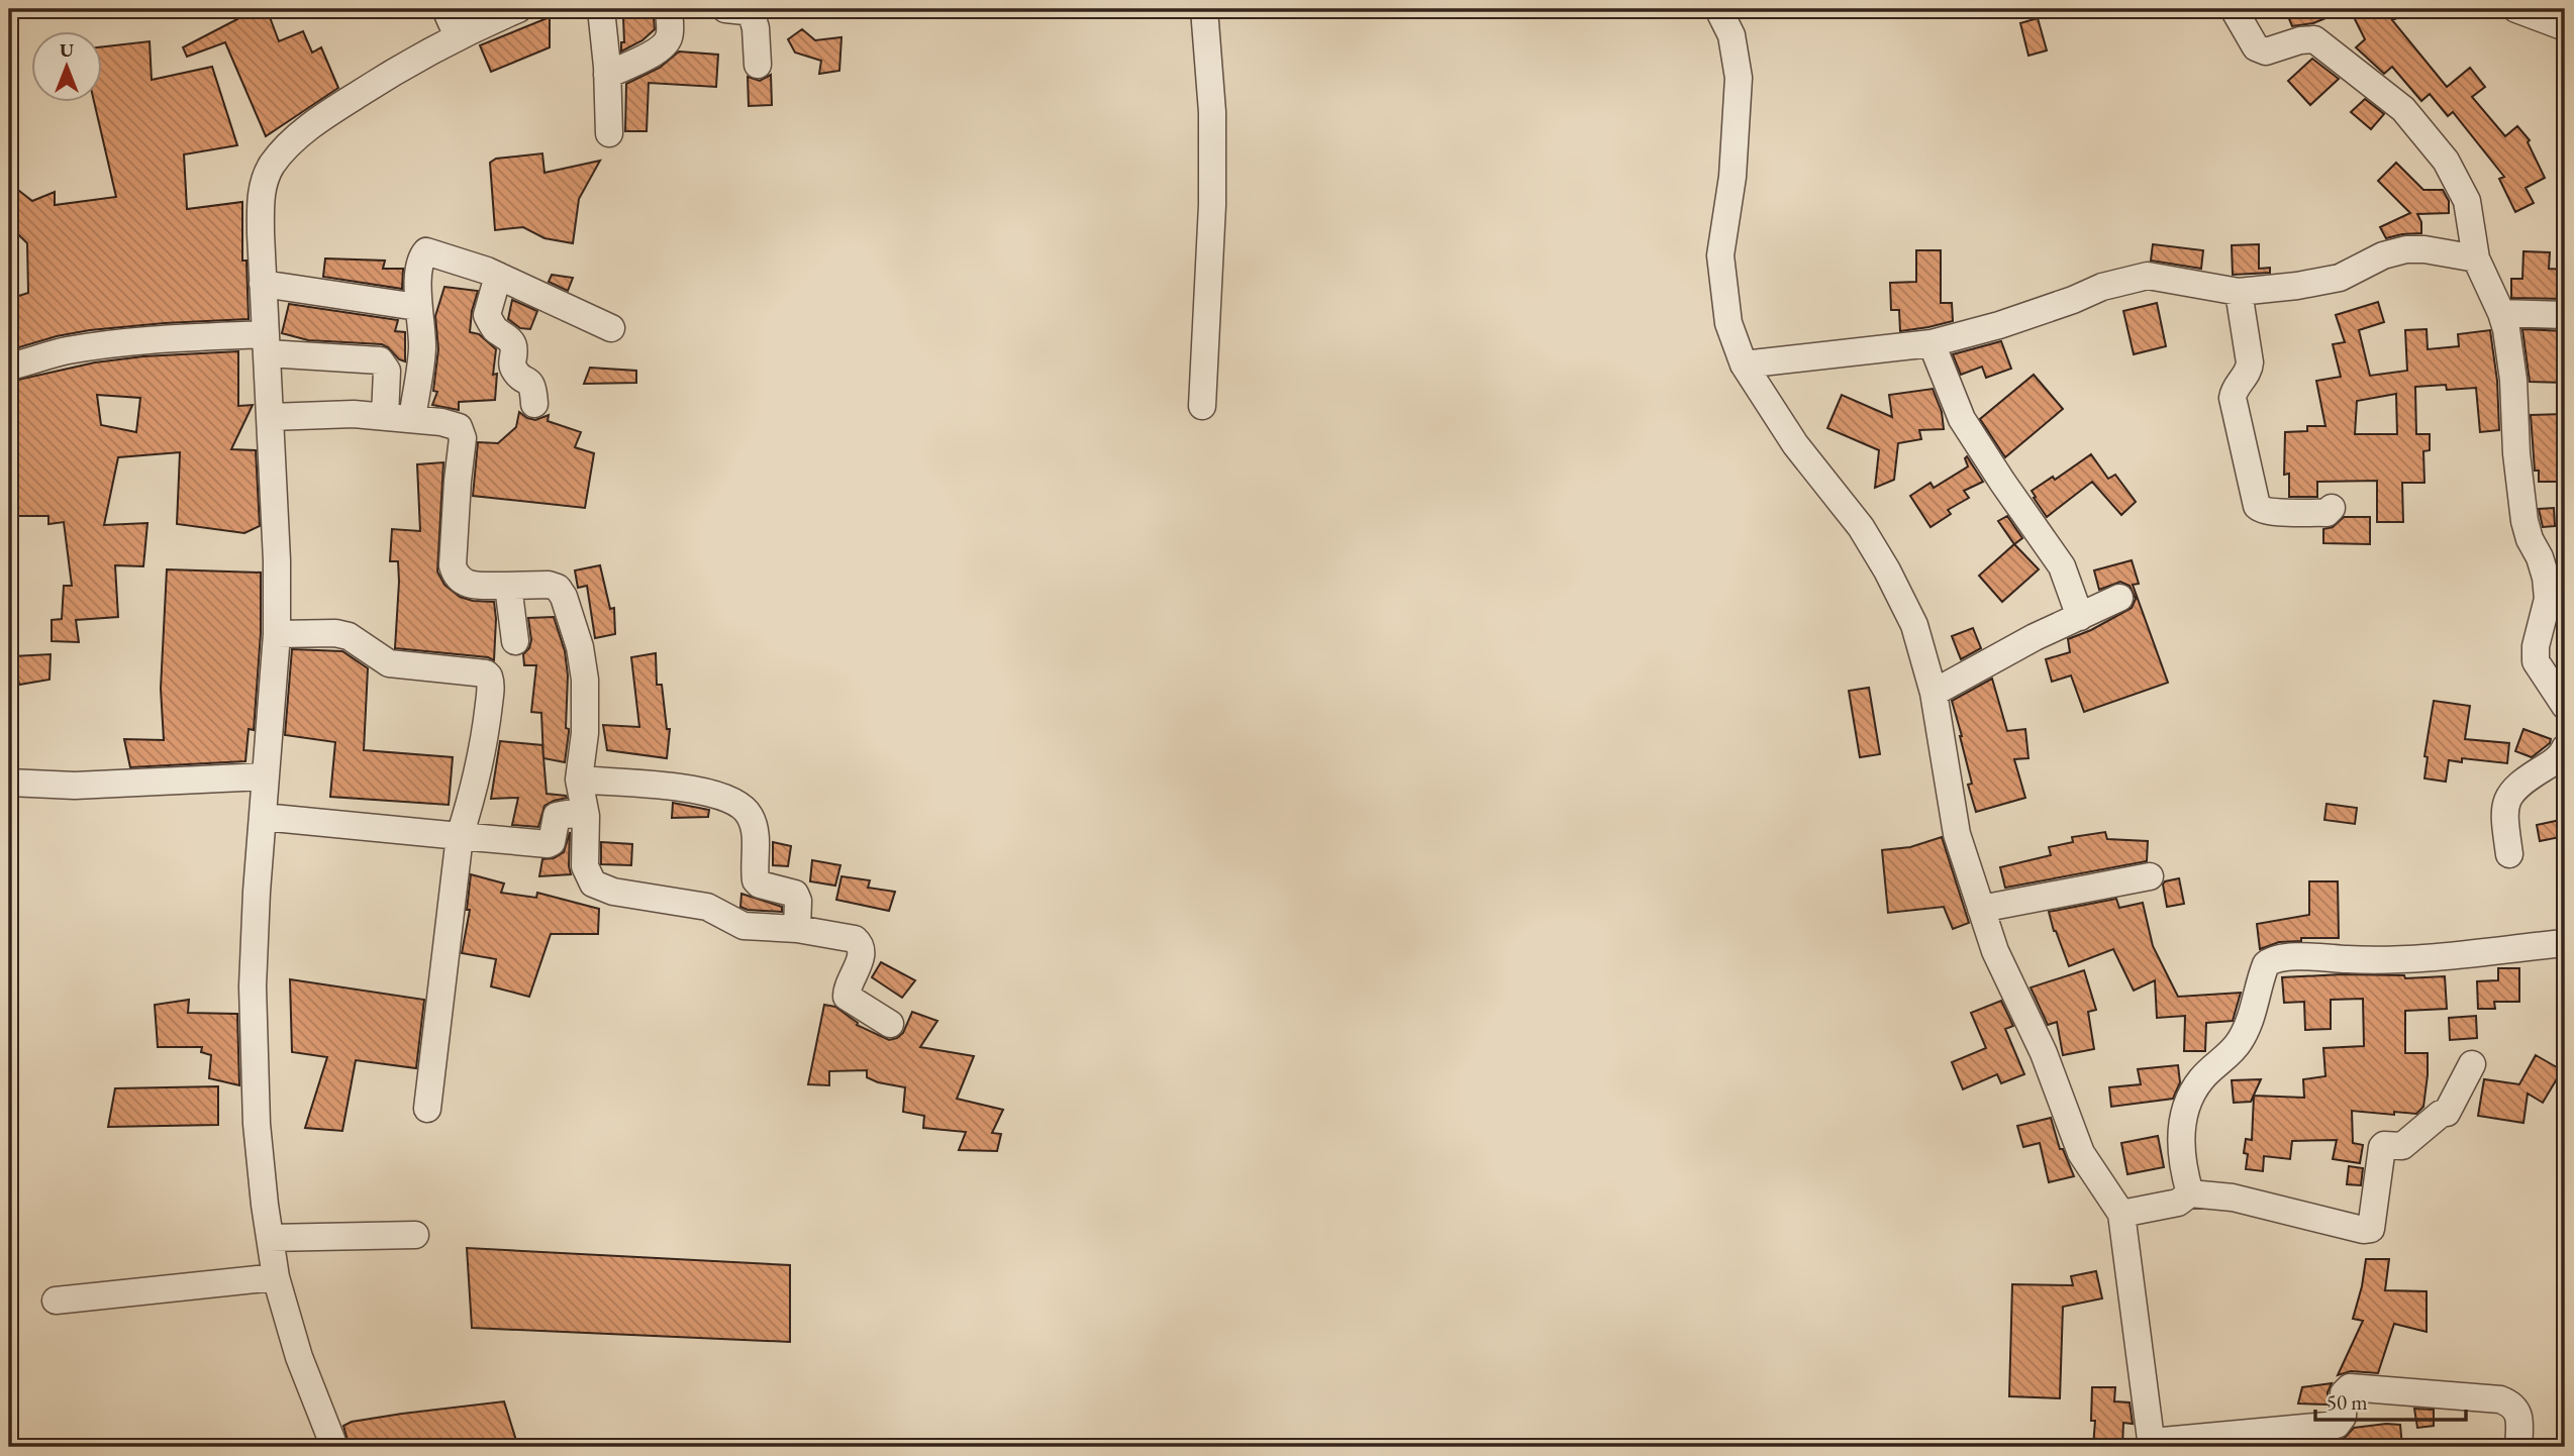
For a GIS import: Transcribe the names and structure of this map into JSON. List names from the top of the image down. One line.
{"scale_bar":"50 m","north":"top"}
